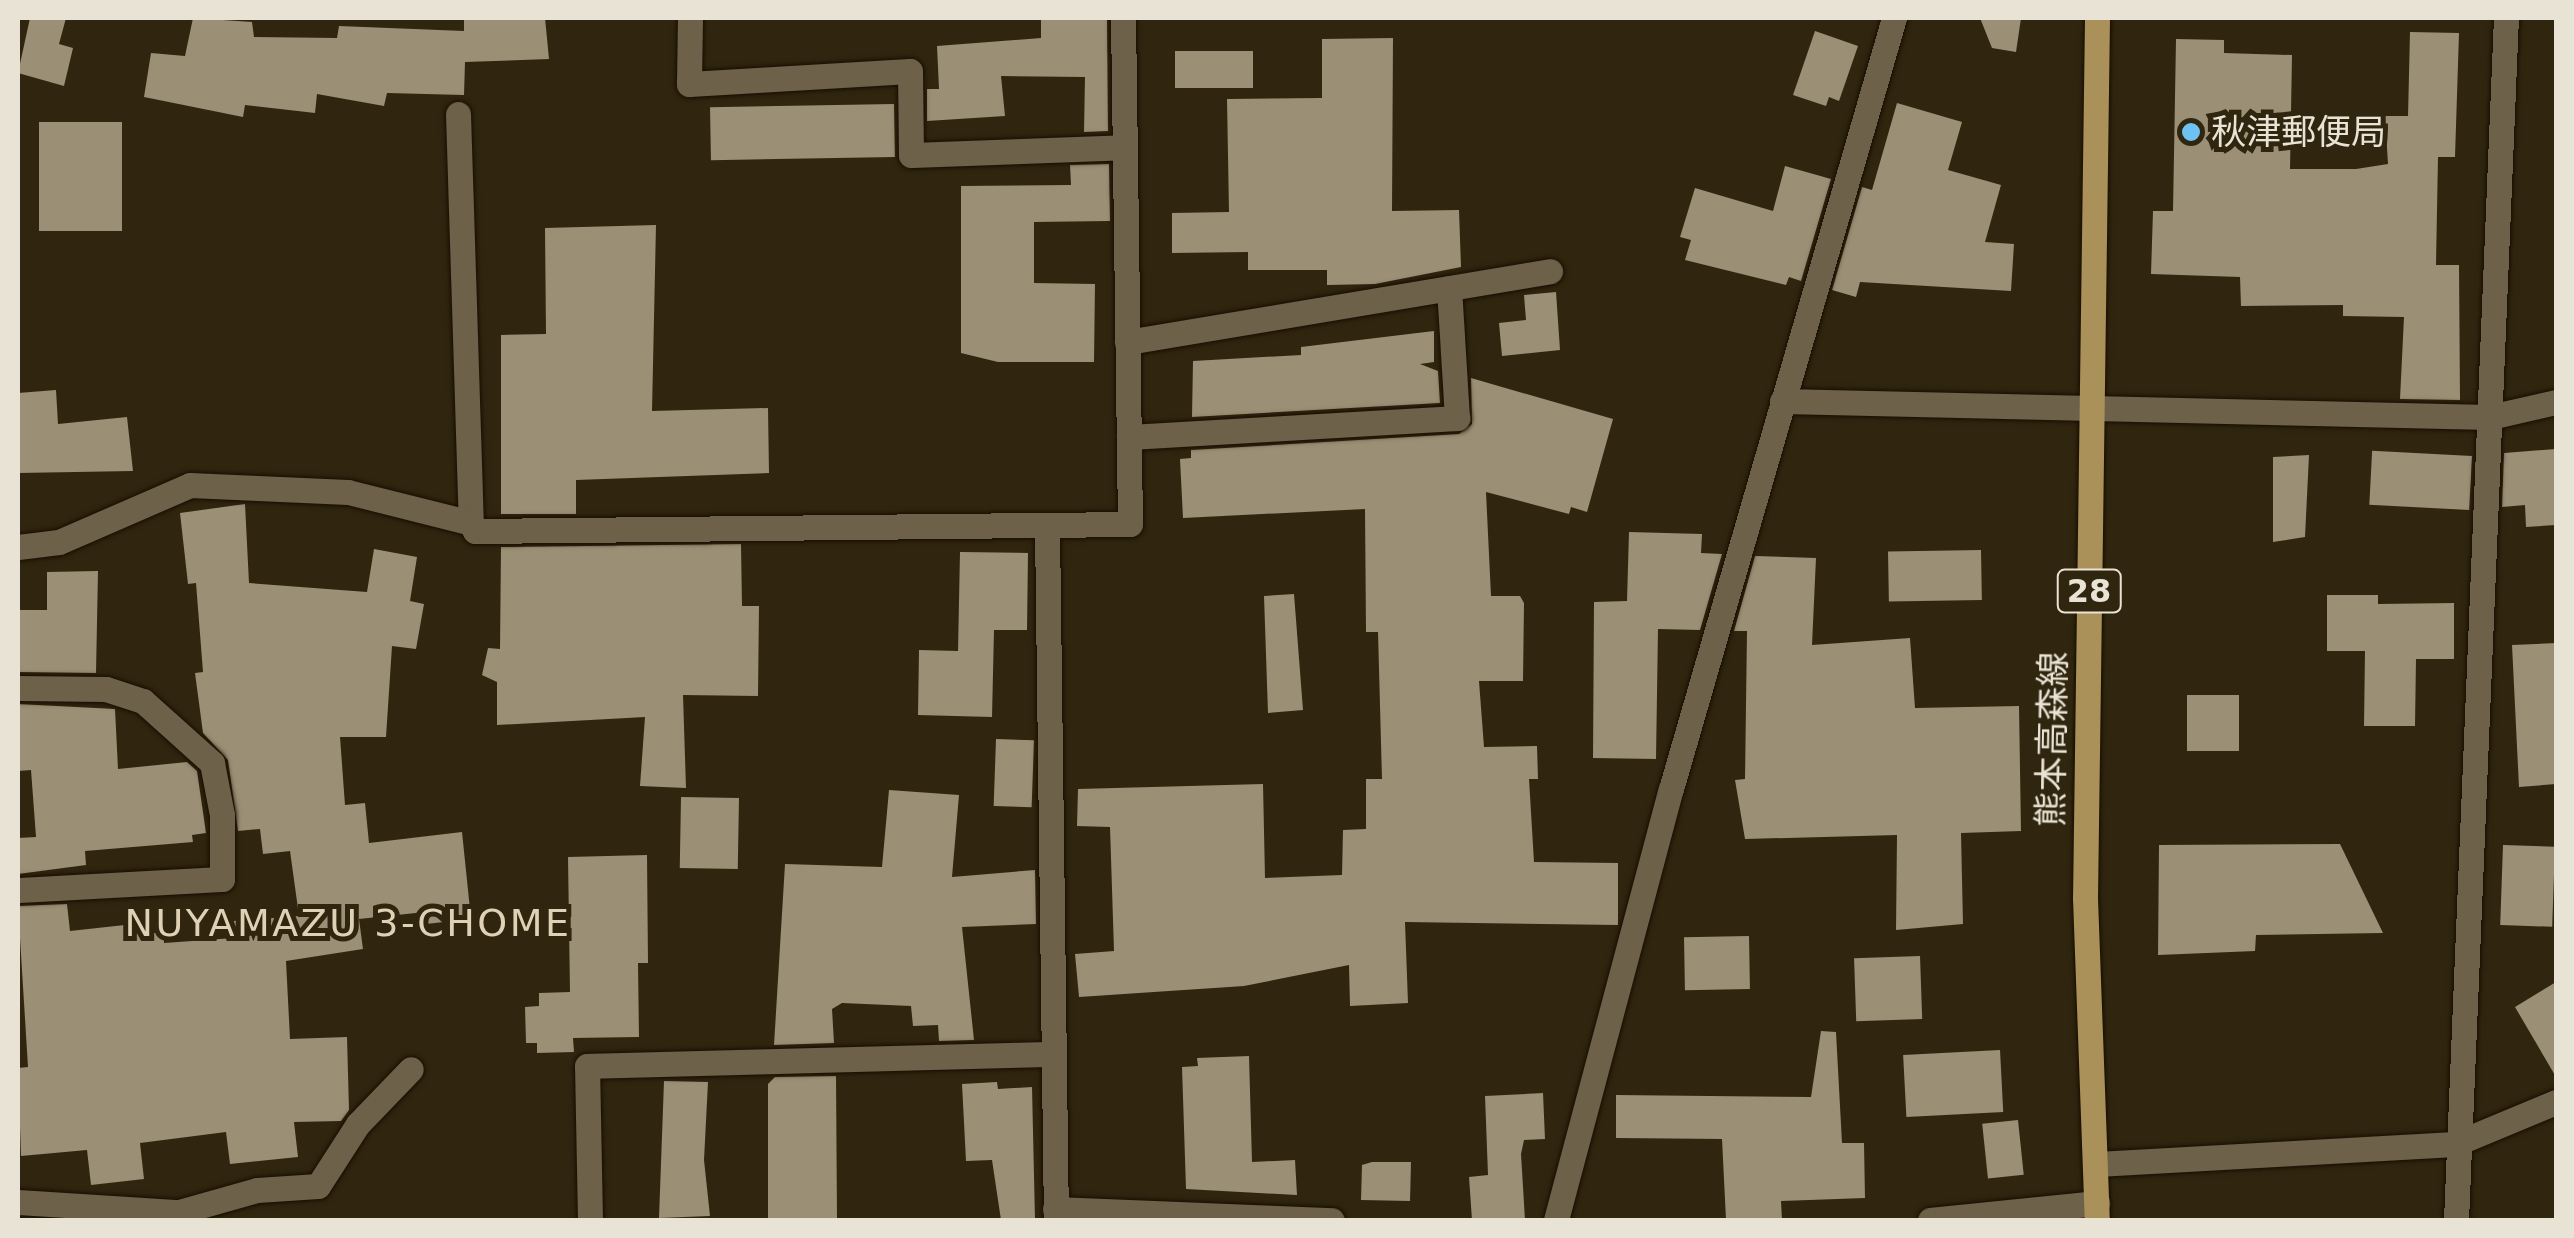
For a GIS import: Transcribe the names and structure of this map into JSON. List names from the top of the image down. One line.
{"streets":{"main road":["28","熊本高森線"]},"districts":["NUYAMAZU 3-CHOME"],"places":["秋津郵便局"]}
